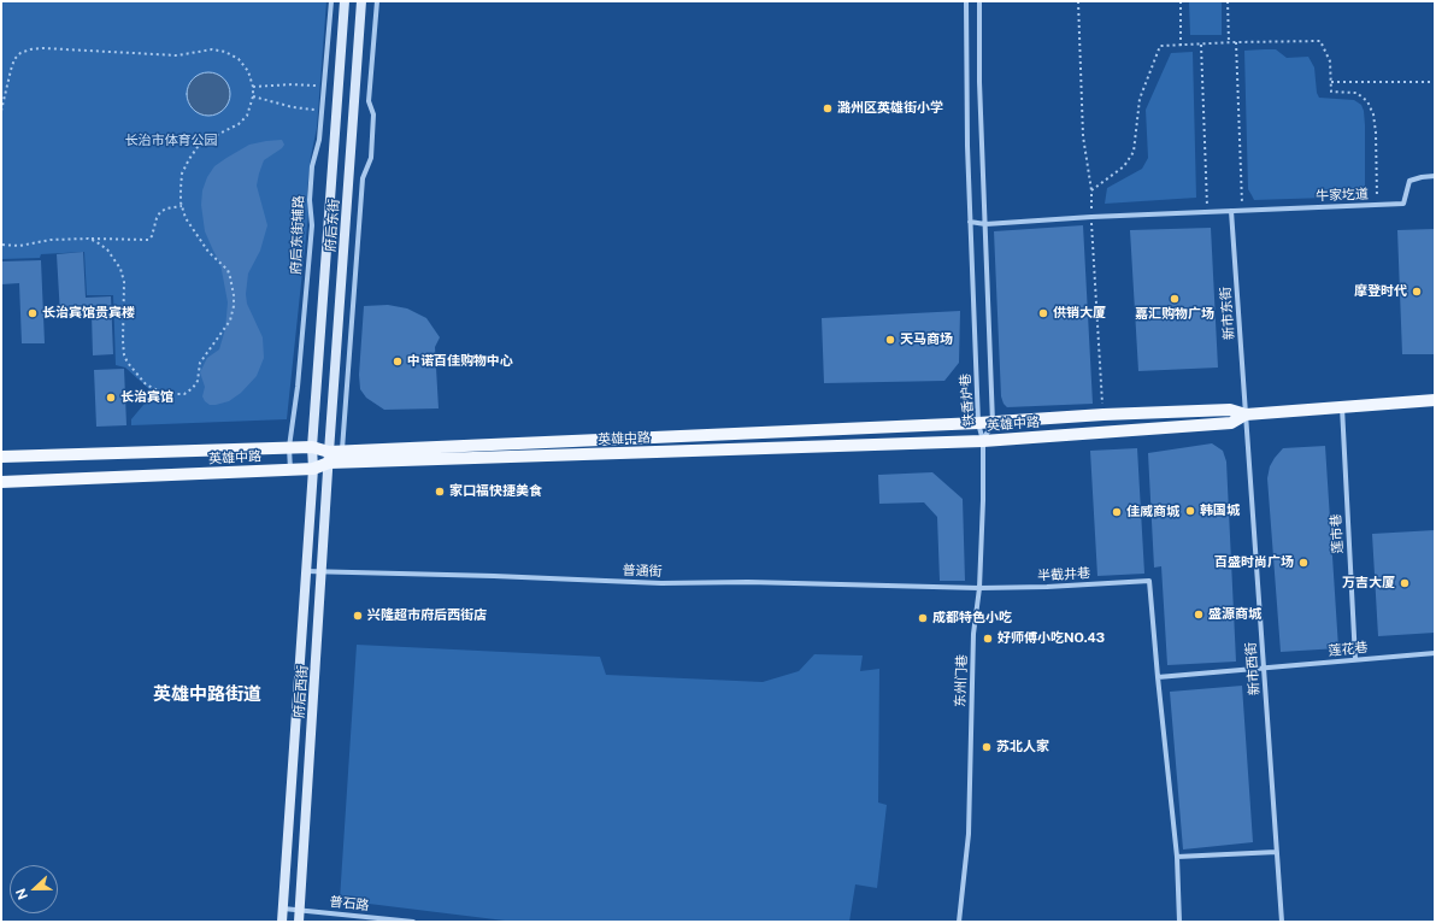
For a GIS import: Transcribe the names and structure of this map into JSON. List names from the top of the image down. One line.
{"streets":{"main road":["府后东街","英雄中路","府后西街"],"street":["牛家圪道","府后东街辅路","新市东街","铁香炉巷","莲市巷","普通街","半截井巷","莲花巷","新市西街","东州门巷","普石路"]},"crossings":[["牛家圪道","新市东街"],["牛家圪道","铁香炉巷"],["府后东街","英雄中路"],["府后东街","府后西街"],["府后东街辅路","英雄中路"],["新市东街","英雄中路"],["新市东街","新市西街"],["铁香炉巷","英雄中路"],["铁香炉巷","东州门巷"],["英雄中路","莲市巷"],["英雄中路","新市西街"],["英雄中路","东州门巷"],["英雄中路","府后西街"],["莲市巷","莲花巷"],["普通街","半截井巷"],["普通街","东州门巷"],["普通街","府后西街"],["半截井巷","莲花巷"],["半截井巷","东州门巷"],["莲花巷","新市西街"],["府后西街","普石路"]],"districts":["英雄中路街道"],"parks":["长治市体育公园"],"places":["潞州区英雄街小学","摩登时代","嘉汇购物广场","长治宾馆贵宾楼","供销大厦","天马商场","中诺百佳购物中心","长治宾馆","家口福快捷美食","韩国城","佳威商城","百盛时尚广场","万吉大厦","盛源商城","兴隆超市府后西街店","成都特色小吃","好师傅小吃NO.43","苏北人家"],"north":"left"}
